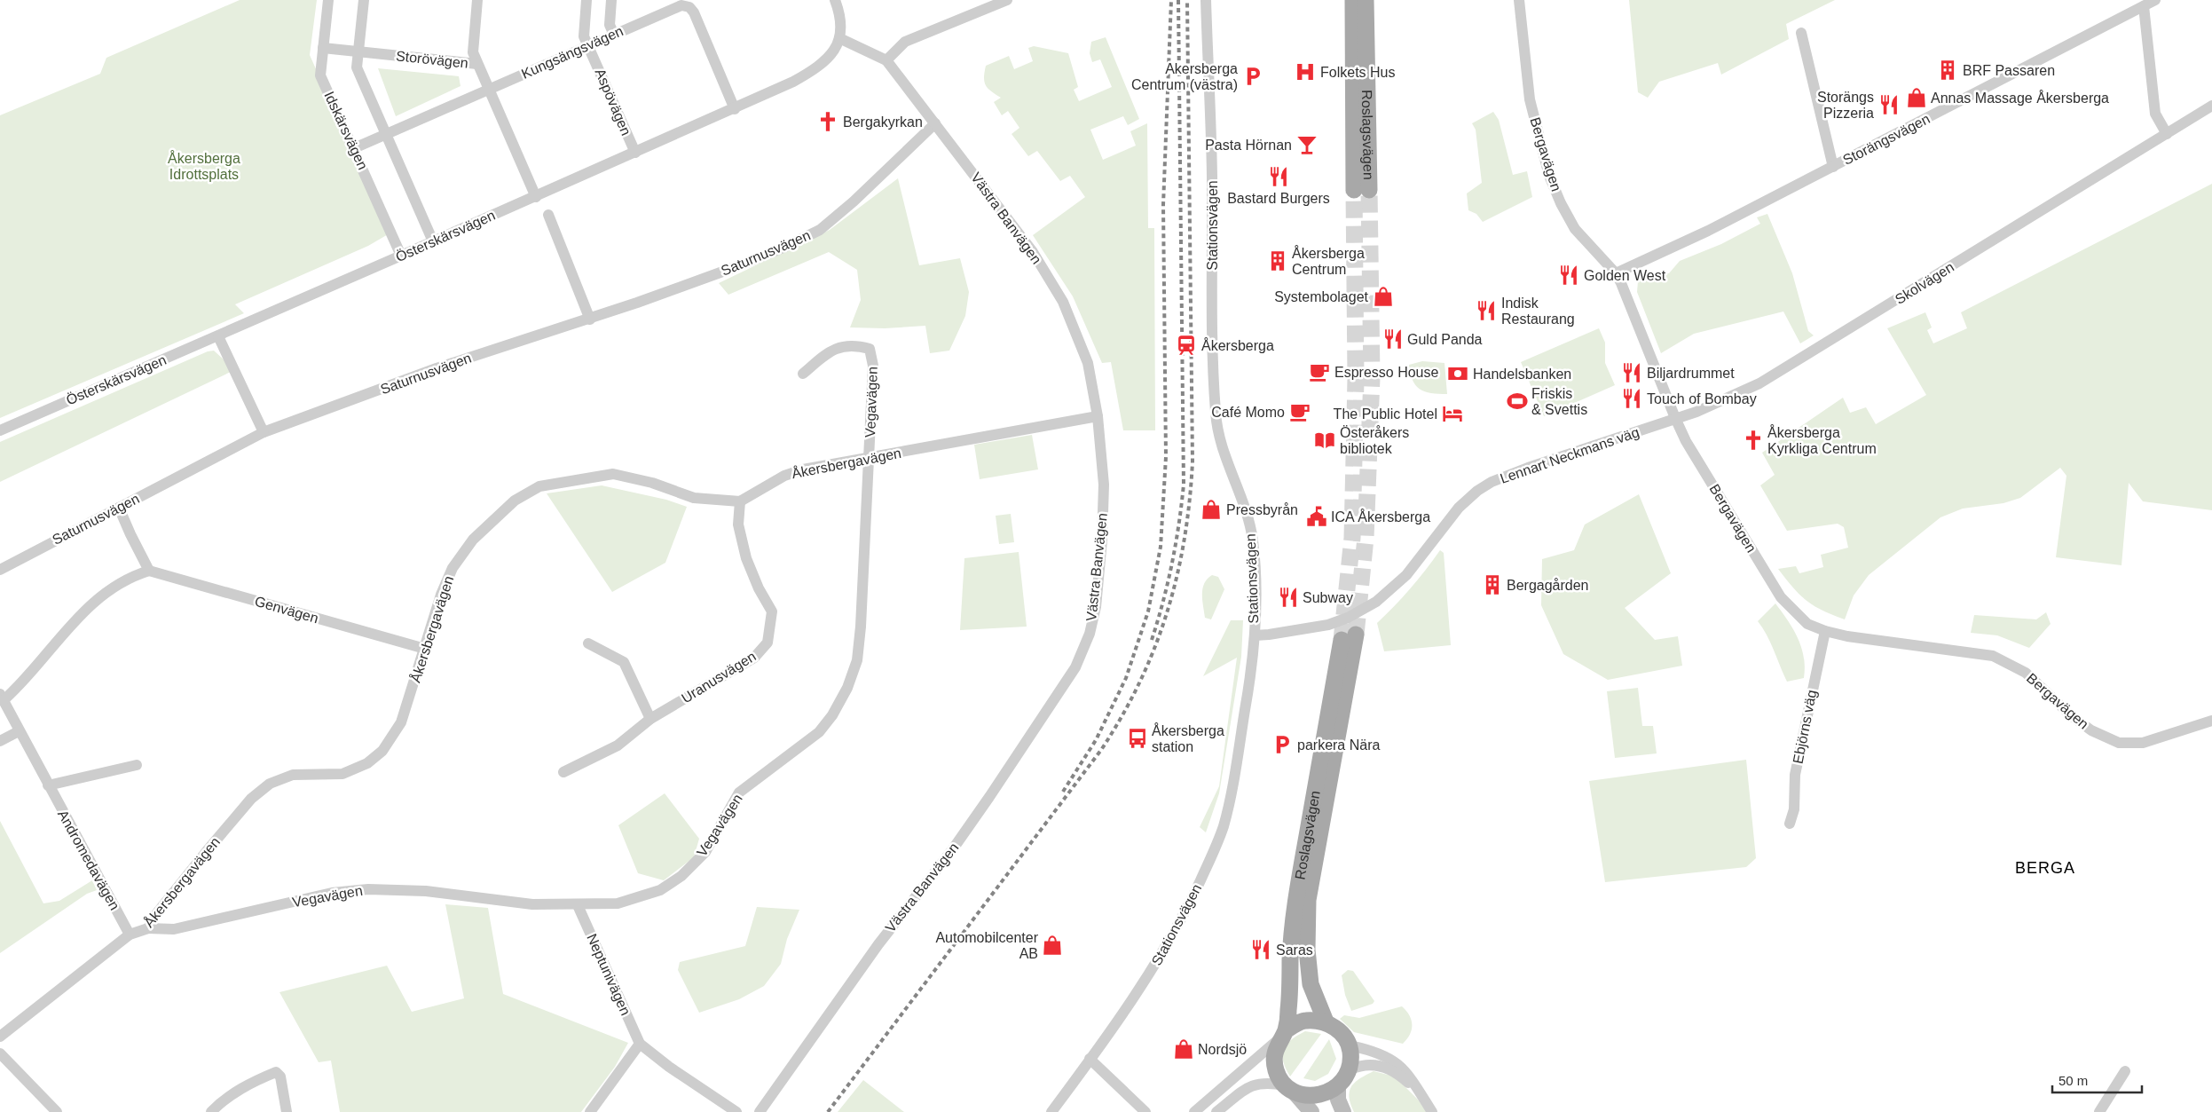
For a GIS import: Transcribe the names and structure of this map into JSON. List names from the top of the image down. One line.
{"streets":{"main road":["Roslagsvägen"],"street":["Kungsängsvägen","Storövägen","Aspövägen","Idskärsvägen","Storängsvägen","Bergavägen","Västra Banvägen","Stationsvägen","Österskärsvägen","Saturnusvägen","Skolvägen","Vegavägen","Lennart Neckmans väg","Åkersbergavägen","Genvägen","Uranusvägen","Ebjörns väg","Andromedavägen","Neptunivägen"]},"crossings":[["Kungsängsvägen","Storövägen"],["Kungsängsvägen","Aspövägen"],["Kungsängsvägen","Idskärsvägen"],["Kungsängsvägen","Österskärsvägen"],["Storövägen","Idskärsvägen"],["Storövägen","Österskärsvägen"],["Aspövägen","Österskärsvägen"],["Idskärsvägen","Österskärsvägen"],["Storängsvägen","Bergavägen"],["Bergavägen","Skolvägen"],["Bergavägen","Lennart Neckmans väg"],["Bergavägen","Ebjörns väg"],["Västra Banvägen","Österskärsvägen"],["Västra Banvägen","Saturnusvägen"],["Västra Banvägen","Åkersbergavägen"],["Stationsvägen","Lennart Neckmans väg"],["Skolvägen","Lennart Neckmans väg"],["Vegavägen","Åkersbergavägen"],["Vegavägen","Neptunivägen"],["Åkersbergavägen","Genvägen"],["Åkersbergavägen","Uranusvägen"],["Åkersbergavägen","Andromedavägen"]],"districts":["BERGA"],"parks":["Åkersberga Idrottsplats"],"places":{"building":["BRF Passaren","Åkersberga Centrum","Bergagården"],"hospital":["Folkets Hus"],"parking":["Akersberga Centrum (västra)","parkera Nära"],"shop":["Annas Massage Åkersberga","Systembolaget","Pressbyrån","Automobilcenter AB","Nordsjö"],"restaurant":["Storängs Pizzeria","Bastard Burgers","Golden West","Indisk Restaurang","Guld Panda","Biljardrummet","Touch of Bombay","Subway","Saras"],"church":["Bergakyrkan","Åkersberga Kyrkliga Centrum"],"bar":["Pasta Hörnan"],"station":["Åkersberga"],"cafe":["Espresso House","Café Momo"],"bank":["Handelsbanken"],"sports":["Friskis & Svettis"],"hotel":["The Public Hotel"],"library":["Österåkers bibliotek"],"public building":["ICA Åkersberga"],"bus stop":["Åkersberga station"]},"scale_bar":"50 m"}
